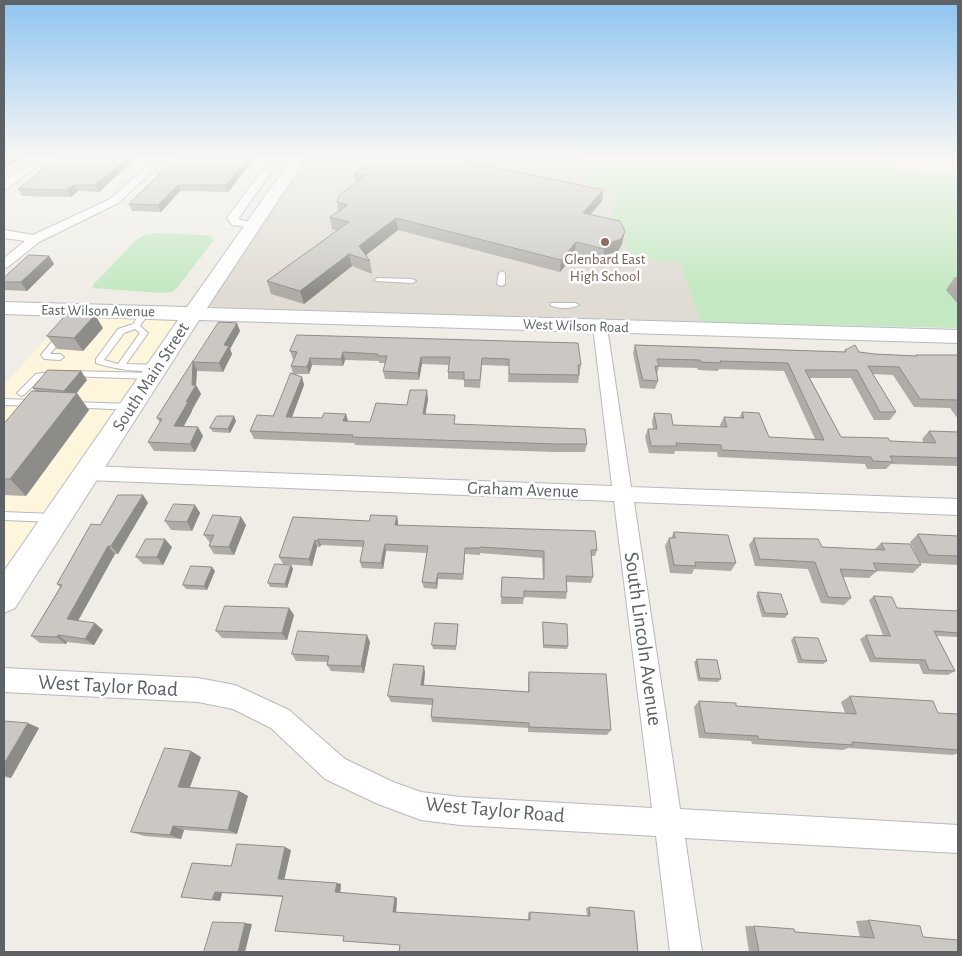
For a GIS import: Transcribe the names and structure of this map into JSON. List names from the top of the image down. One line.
{"streets":{"street":["East Wilson Avenue","West Wilson Road","South Main Street","Graham Avenue","South Lincoln Avenue","West Taylor Road"]},"crossings":[["East Wilson Avenue","West Wilson Road"],["East Wilson Avenue","South Main Street"],["West Wilson Road","South Main Street"],["West Wilson Road","South Lincoln Avenue"],["South Main Street","Graham Avenue"],["Graham Avenue","South Lincoln Avenue"],["South Lincoln Avenue","West Taylor Road"]],"places":["Glenbard East High School"]}
